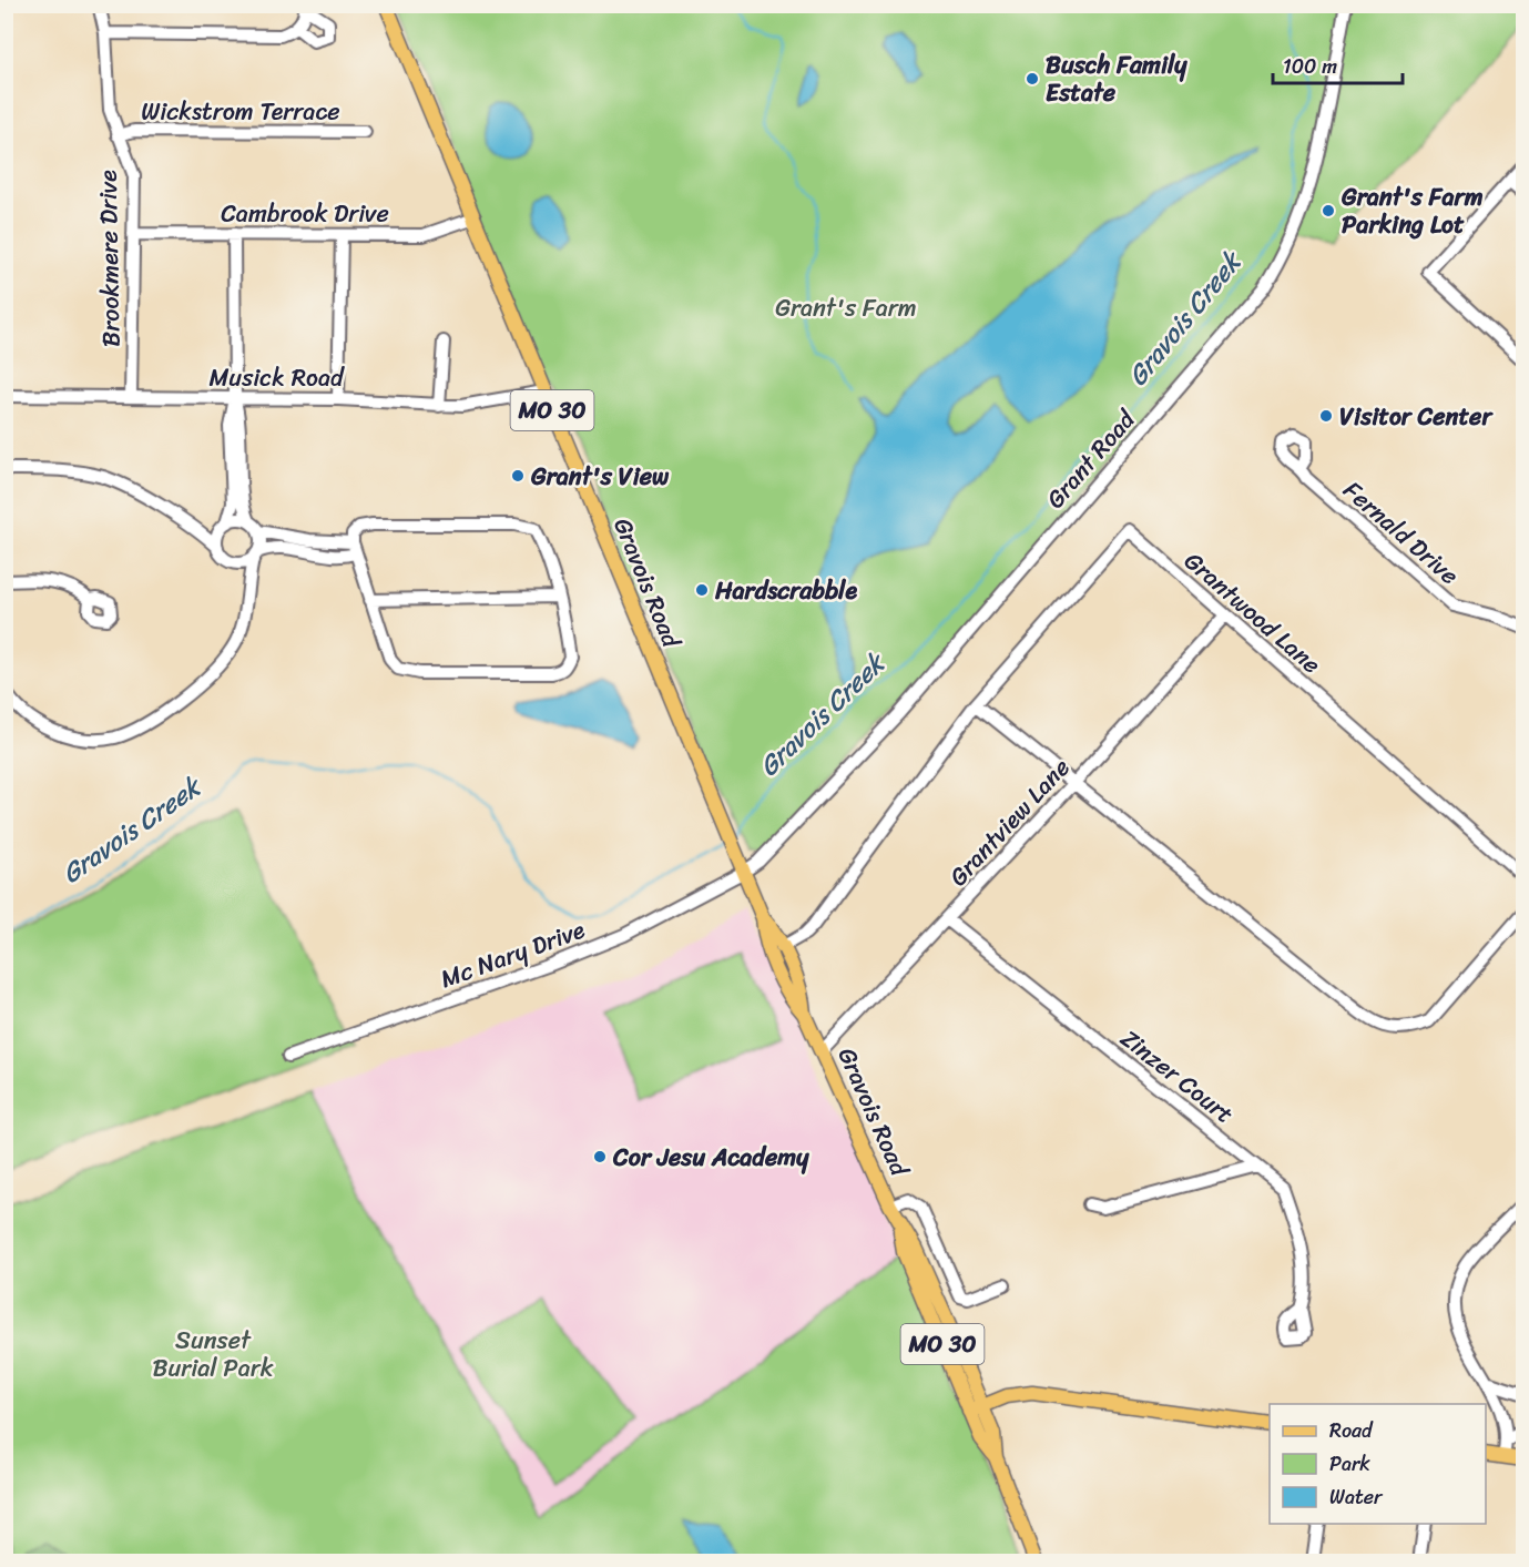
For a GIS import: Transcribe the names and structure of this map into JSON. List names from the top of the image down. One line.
{"streets":{"main road":["MO 30","Gravois Road"],"street":["Wickstrom Terrace","Cambrook Drive","Brookmere Drive","Musick Road","Grant Road","Fernald Drive","Grantwood Lane","Grantview Lane","Mc Nary Drive","Zinzer Court"]},"crossings":[["Wickstrom Terrace","Brookmere Drive"],["Cambrook Drive","Brookmere Drive"],["Cambrook Drive","Gravois Road"],["Brookmere Drive","Musick Road"],["Musick Road","Gravois Road"],["Grant Road","Gravois Road"],["Grant Road","Mc Nary Drive"],["Gravois Road","Grantwood Lane"],["Gravois Road","Grantview Lane"],["Gravois Road","Mc Nary Drive"],["Grantwood Lane","Grantview Lane"],["Grantview Lane","Zinzer Court"]],"water":["Gravois Creek"],"parks":["Grant's Farm","Sunset Burial Park"],"places":["Busch Family Estate","Grant's Farm Parking Lot","Visitor Center","Grant's View","Hardscrabble","Cor Jesu Academy"],"legend":["Road","Park","Water"],"scale_bar":"100 m"}
